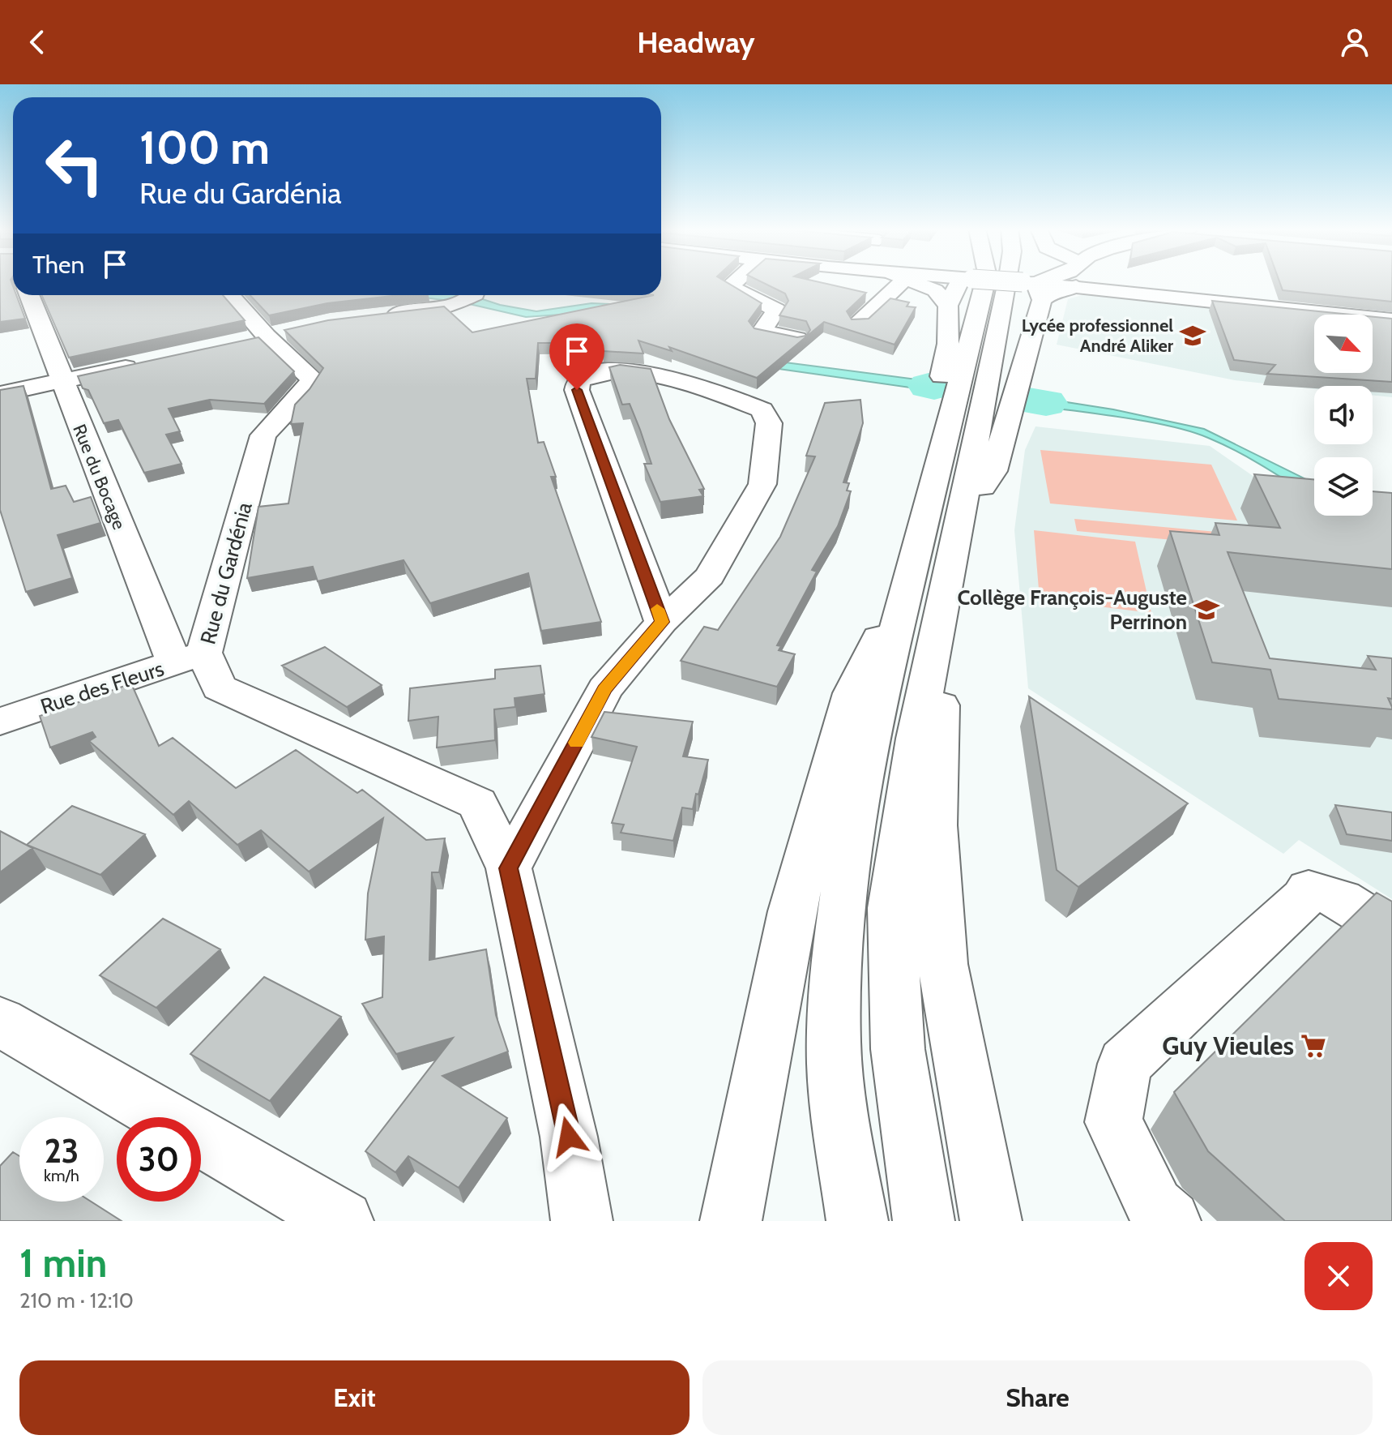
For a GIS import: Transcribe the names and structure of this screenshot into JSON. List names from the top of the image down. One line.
{"streets":{"main road":["Rue du Bocage","Rue du Gardénia","Rue des Fleurs"]},"crossings":[["Rue du Bocage","Rue du Gardénia"],["Rue du Bocage","Rue des Fleurs"],["Rue du Gardénia","Rue des Fleurs"]],"places":{"school or university":["Lycée professionnel André Aliker","Collège François-Auguste Perrinon"],"supermarket":["Guy Vieules"]},"north":"bottom right","page":{"header":"Headway","turn":["100 m","Rue du Gardénia"],"then":"Then","speed":"23 km/h","limit":"30","heading":["1 min","210 m · 12:10"],"buttons":["Exit","Share"]}}
